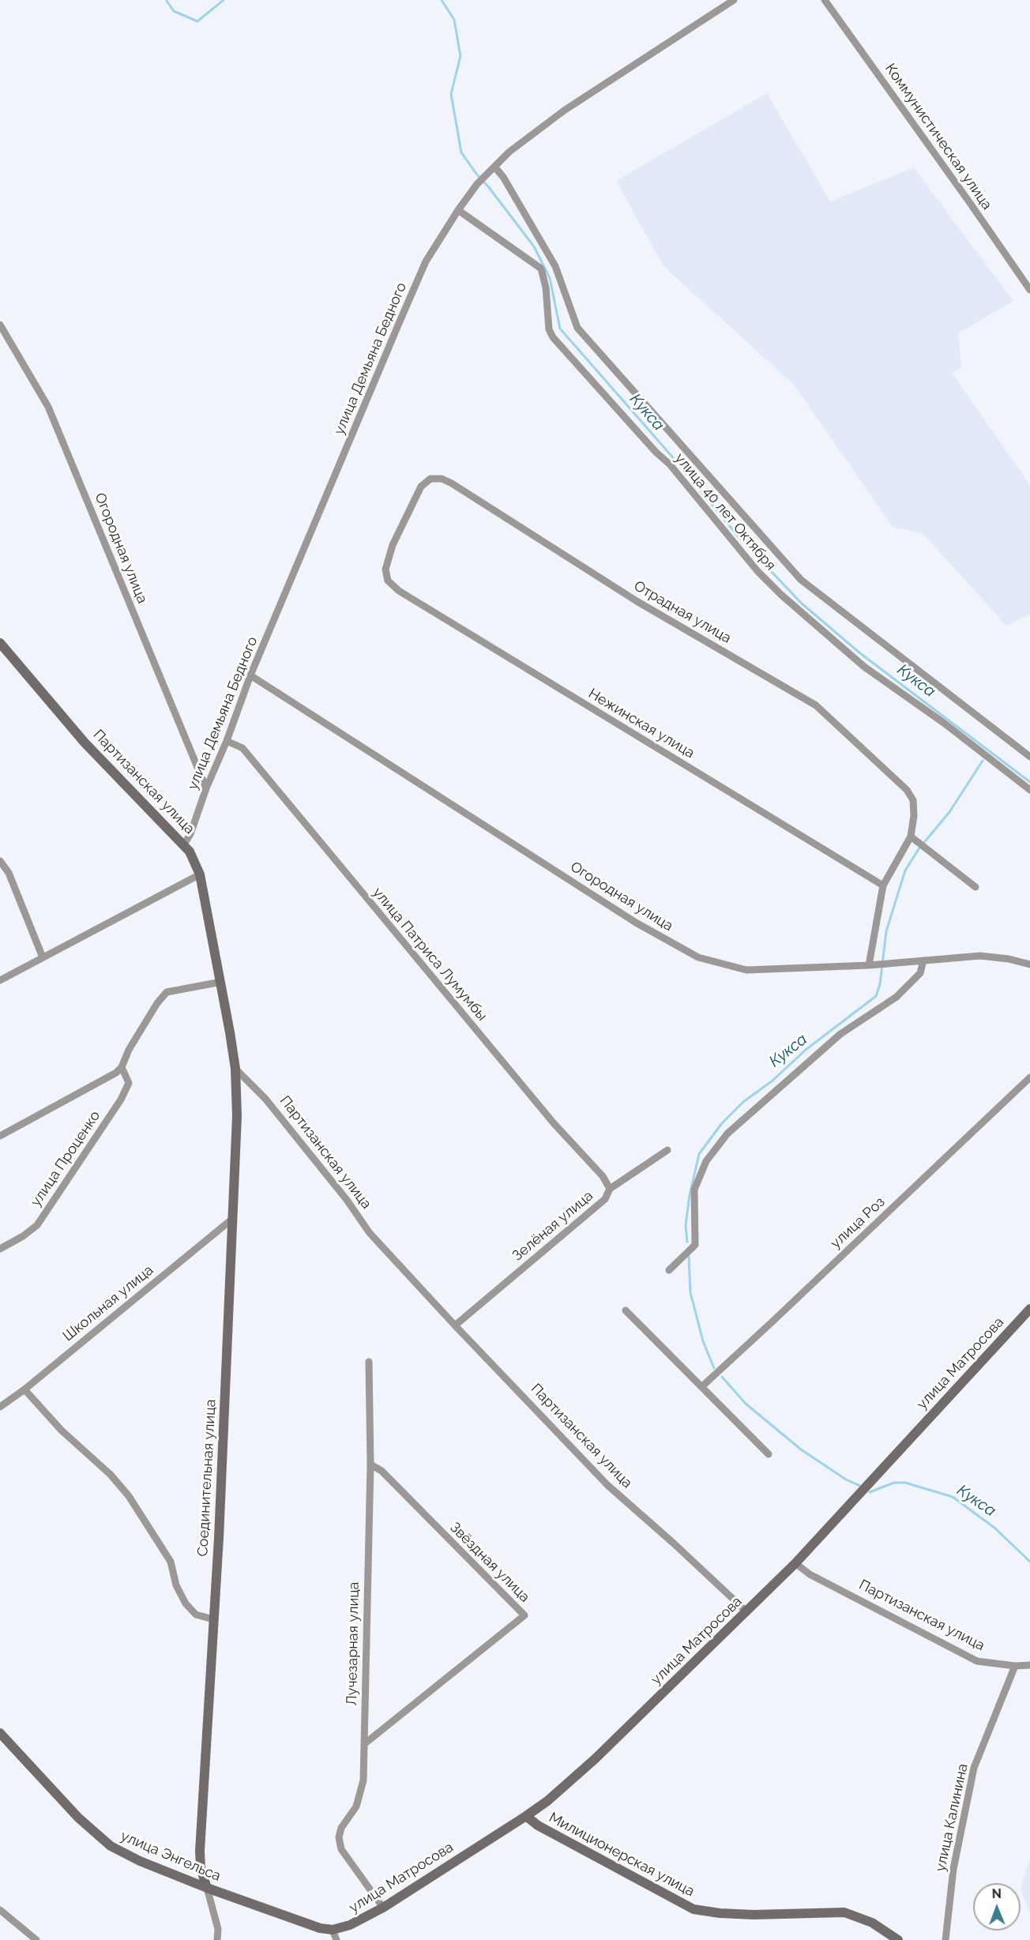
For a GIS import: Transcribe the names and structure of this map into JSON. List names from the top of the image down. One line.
{"streets":{"street":["Коммунистическая улица","улица Демьяна Бедного","улица 40 лет Октября","Огородная улица","Отрадная улица","Нежинская улица","Партизанская улица","улица Патриса Лумумбы","улица Проценко","улица Роз","Зелёная улица","Школьная улица","улица Матросова","Соединительная улица","Звёздная улица","Лучезарная улица","улица Калинина","Милиционерская улица","улица Энгельса"]},"crossings":[["улица Демьяна Бедного","улица 40 лет Октября"],["улица Демьяна Бедного","Огородная улица"],["улица Демьяна Бедного","Партизанская улица"],["улица Демьяна Бедного","улица Патриса Лумумбы"],["Отрадная улица","Нежинская улица"],["Партизанская улица","Зелёная улица"],["Партизанская улица","улица Матросова"],["Партизанская улица","Соединительная улица"],["Партизанская улица","улица Калинина"],["улица Патриса Лумумбы","Зелёная улица"],["Школьная улица","Соединительная улица"],["улица Матросова","Лучезарная улица"],["улица Матросова","Милиционерская улица"],["улица Матросова","улица Энгельса"],["Соединительная улица","улица Энгельса"],["Звёздная улица","Лучезарная улица"]],"water":["Кукса"],"north":"top"}
